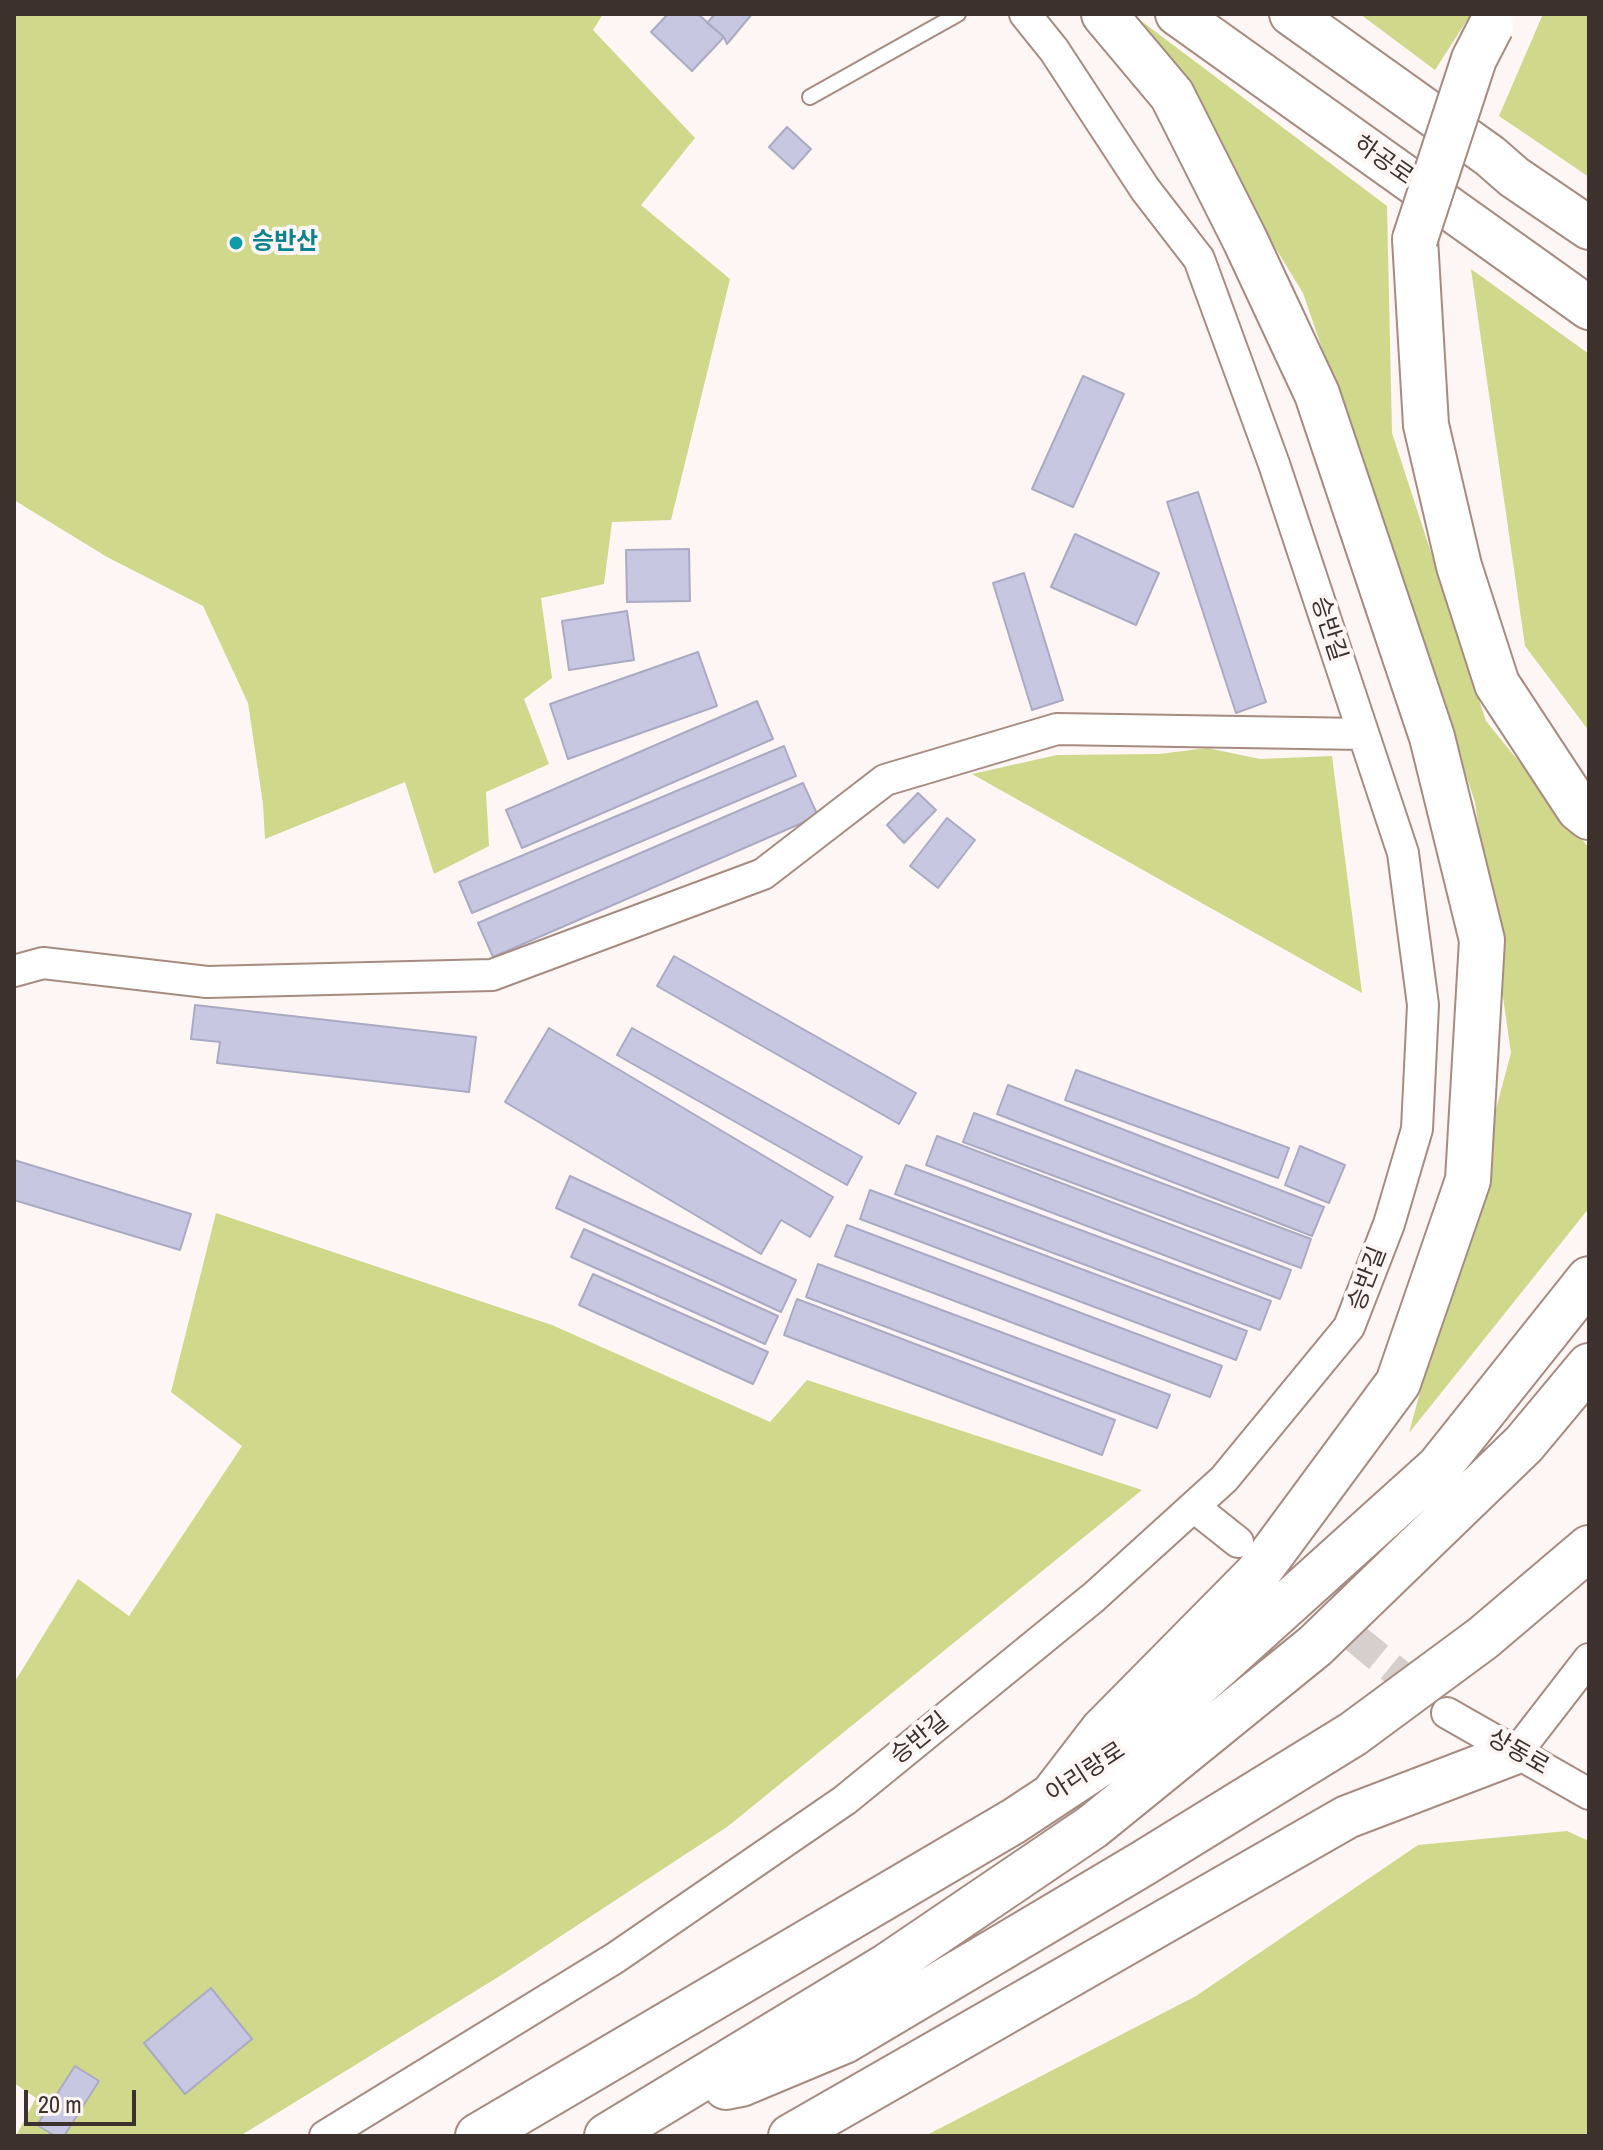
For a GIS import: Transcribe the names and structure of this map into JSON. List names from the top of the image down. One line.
{"streets":{"highway":["아리랑로"],"street":["하공로","승반길","상동로"]},"places":["승반산"],"scale_bar":"20 m"}
